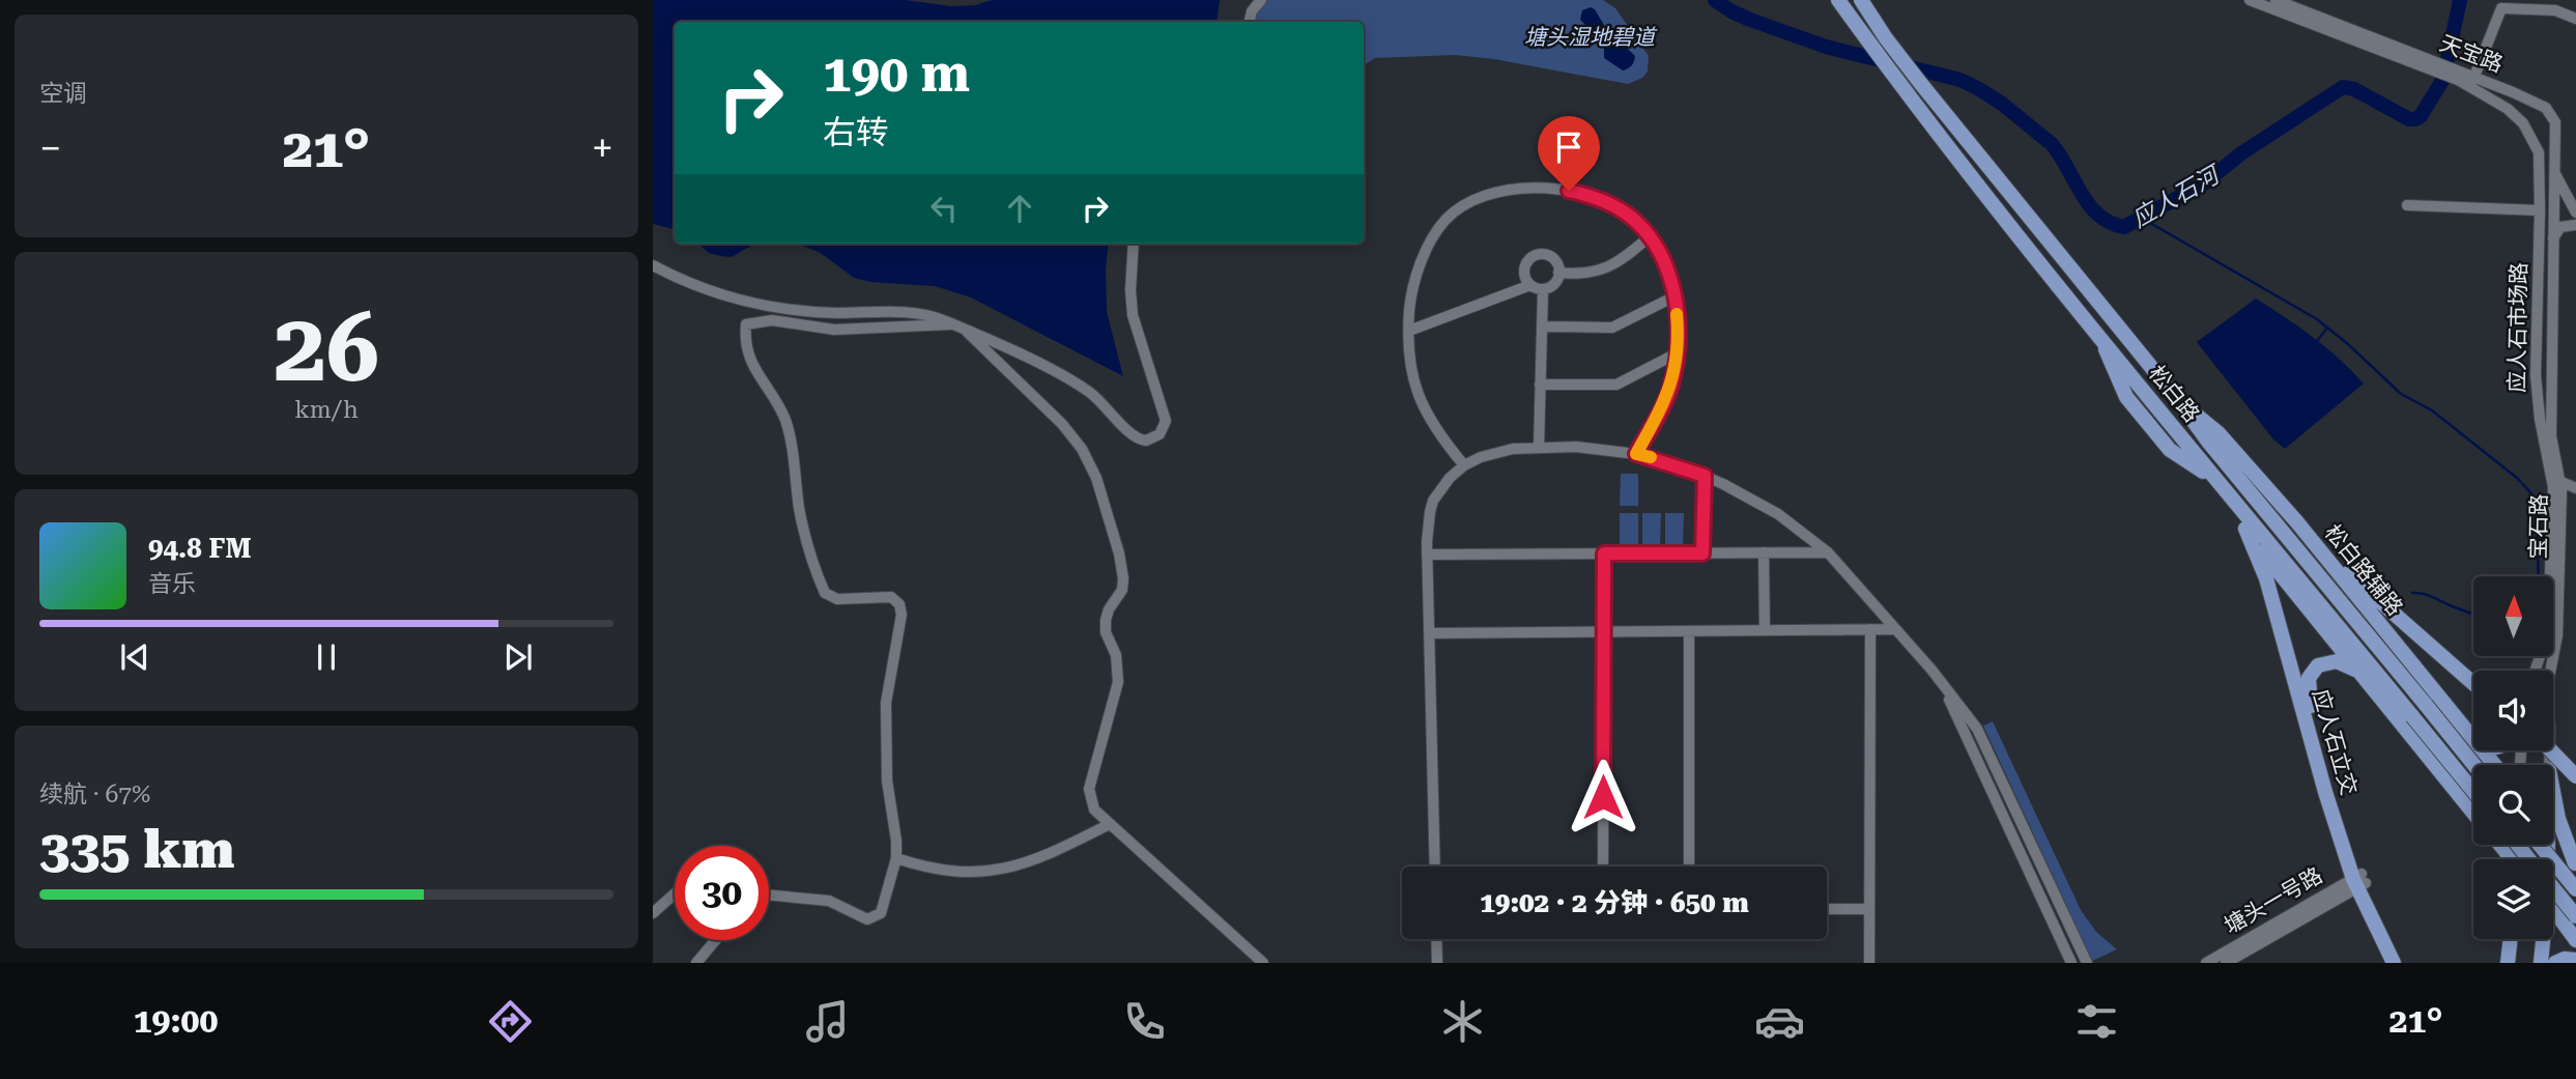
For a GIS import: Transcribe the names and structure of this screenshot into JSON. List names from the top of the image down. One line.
{"streets":{"main road":["松白路","宝石路","松白路辅路","应人石立交"],"street":["天宝路","应人石市场路","塘头一号路"]},"crossings":[["天宝路","应人石市场路"],["应人石市场路","宝石路"],["松白路","松白路辅路"],["应人石立交","塘头一号路"]],"water":["应人石河"],"parks":["塘头湿地碧道"],"north":"top","page":{"tile":["空调",["26","km/h"],["续航 · 67%","335 km"]],"turn":["190 m","右转"],"heat":["−","21°","+"],"song":["94.8 FM","音乐"],"limit":"30","trip":"19:02 · 2 分钟 · 650 m","tabs":["19:00","21°"]}}
